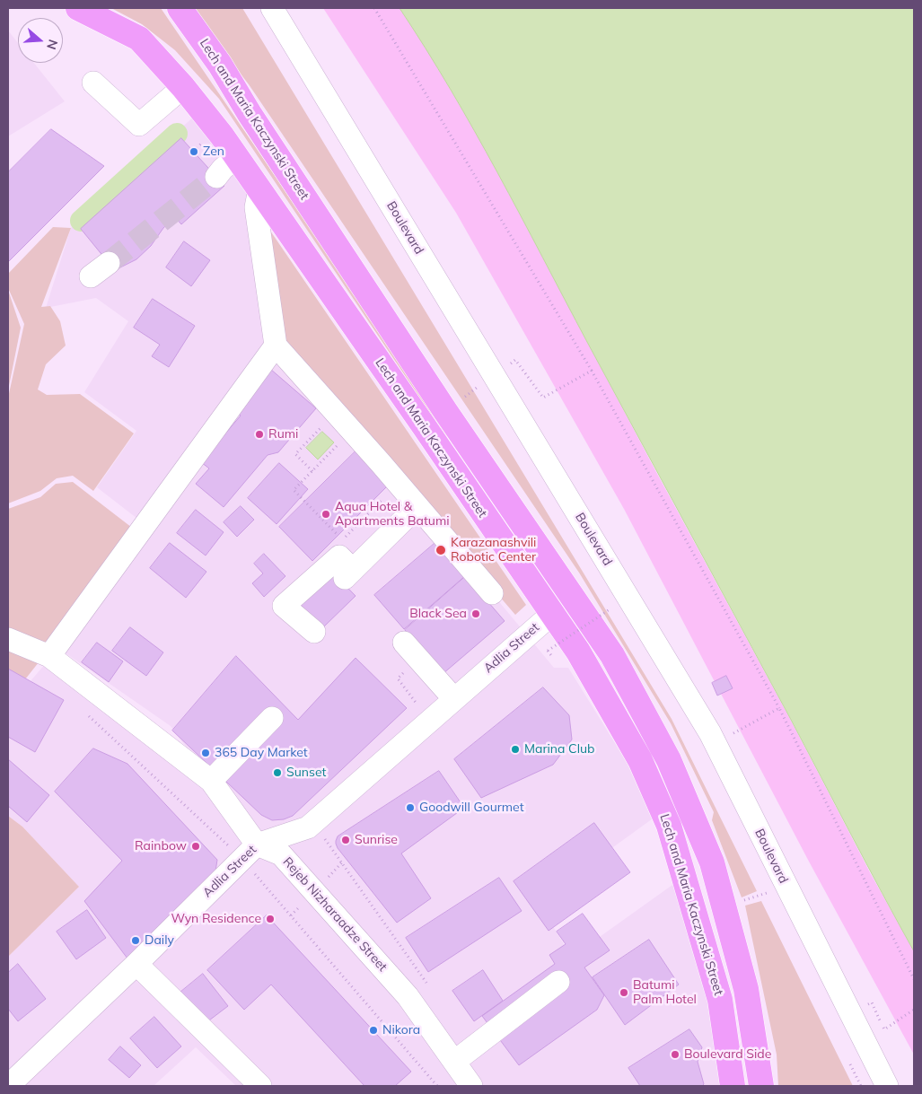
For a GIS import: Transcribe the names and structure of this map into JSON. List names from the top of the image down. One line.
{"streets":{"main road":["Lech and Maria Kaczynski Street"],"street":["Boulevard","Adlia Street","Rejeb Nizharaadze Street"]},"crossings":[["Lech and Maria Kaczynski Street","Adlia Street"],["Adlia Street","Rejeb Nizharaadze Street"]],"places":["Zen","Rumi","Aqua Hotel & Apartments Batumi","Karazanashvili Robotic Center","Black Sea","Marina Club","365 Day Market","Sunset","Goodwill Gourmet","Sunrise","Rainbow","Wyn Residence","Daily","Batumi Palm Hotel","Nikora","Boulevard Side"],"north":"right"}
